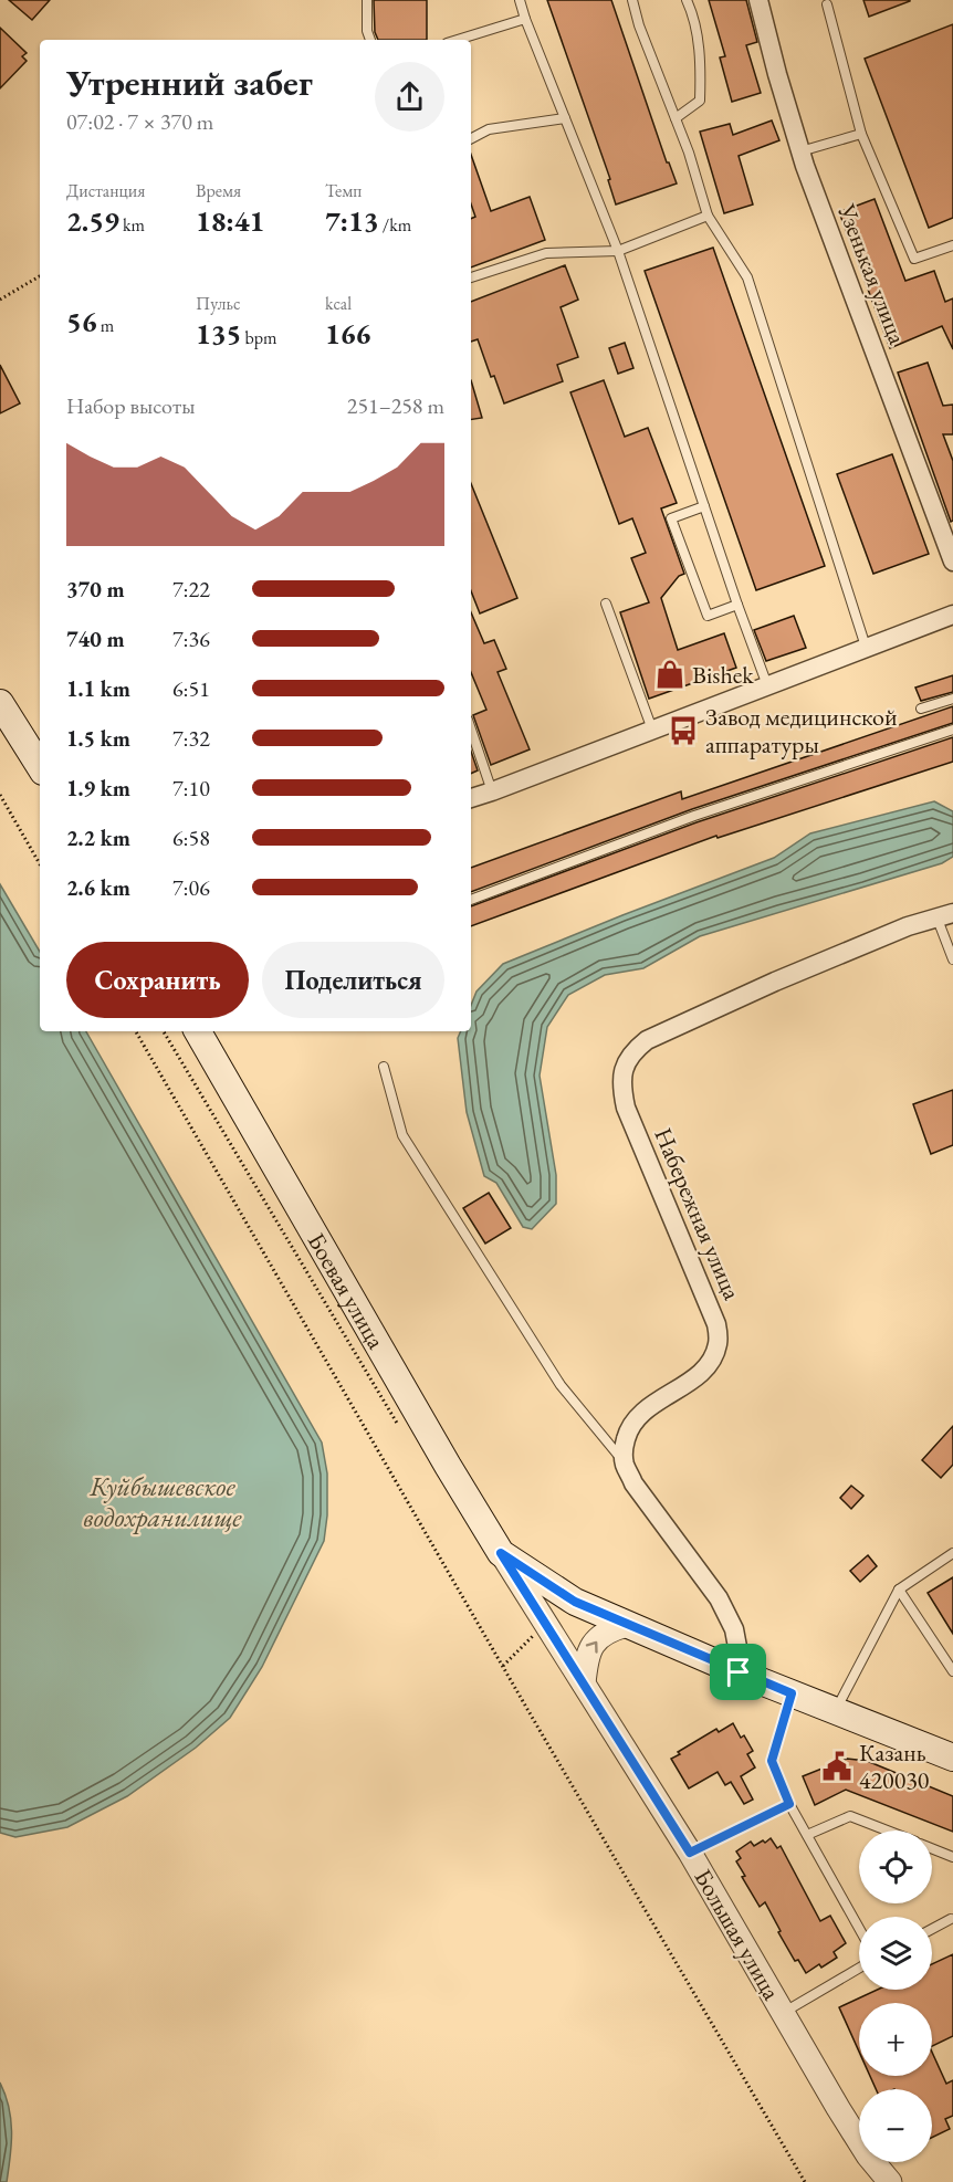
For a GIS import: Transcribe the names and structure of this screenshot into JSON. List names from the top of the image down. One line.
{"streets":{"main road":["Боевая улица"],"street":["Узенькая улица","Набережная улица","Большая улица"]},"crossings":[["Боевая улица","Большая улица"]],"water":["Куйбышевское водохранилище"],"places":{"shop":["Bishek"],"bus stop":["Завод медицинской аппаратуры"],"public building":["Казань 420030"]},"page":{"heading":["Утренний забег","07:02 · 7 × 370 m"],"stats":[["Дистанция","2.59 km"],["Время","18:41"],["Темп","7:13 /km"],["56 m"],["Пульс","135 bpm"],["kcal","166"]],"chart":["Набор высоты","251–258 m"],"list":[{"name":"370 m","note":"7:22"},{"name":"740 m","note":"7:36"},{"name":"1.1 km","note":"6:51"},{"name":"1.5 km","note":"7:32"},{"name":"1.9 km","note":"7:10"},{"name":"2.2 km","note":"6:58"},{"name":"2.6 km","note":"7:06"}],"buttons":["Сохранить","Поделиться"],"map_buttons":["+","−"]}}
